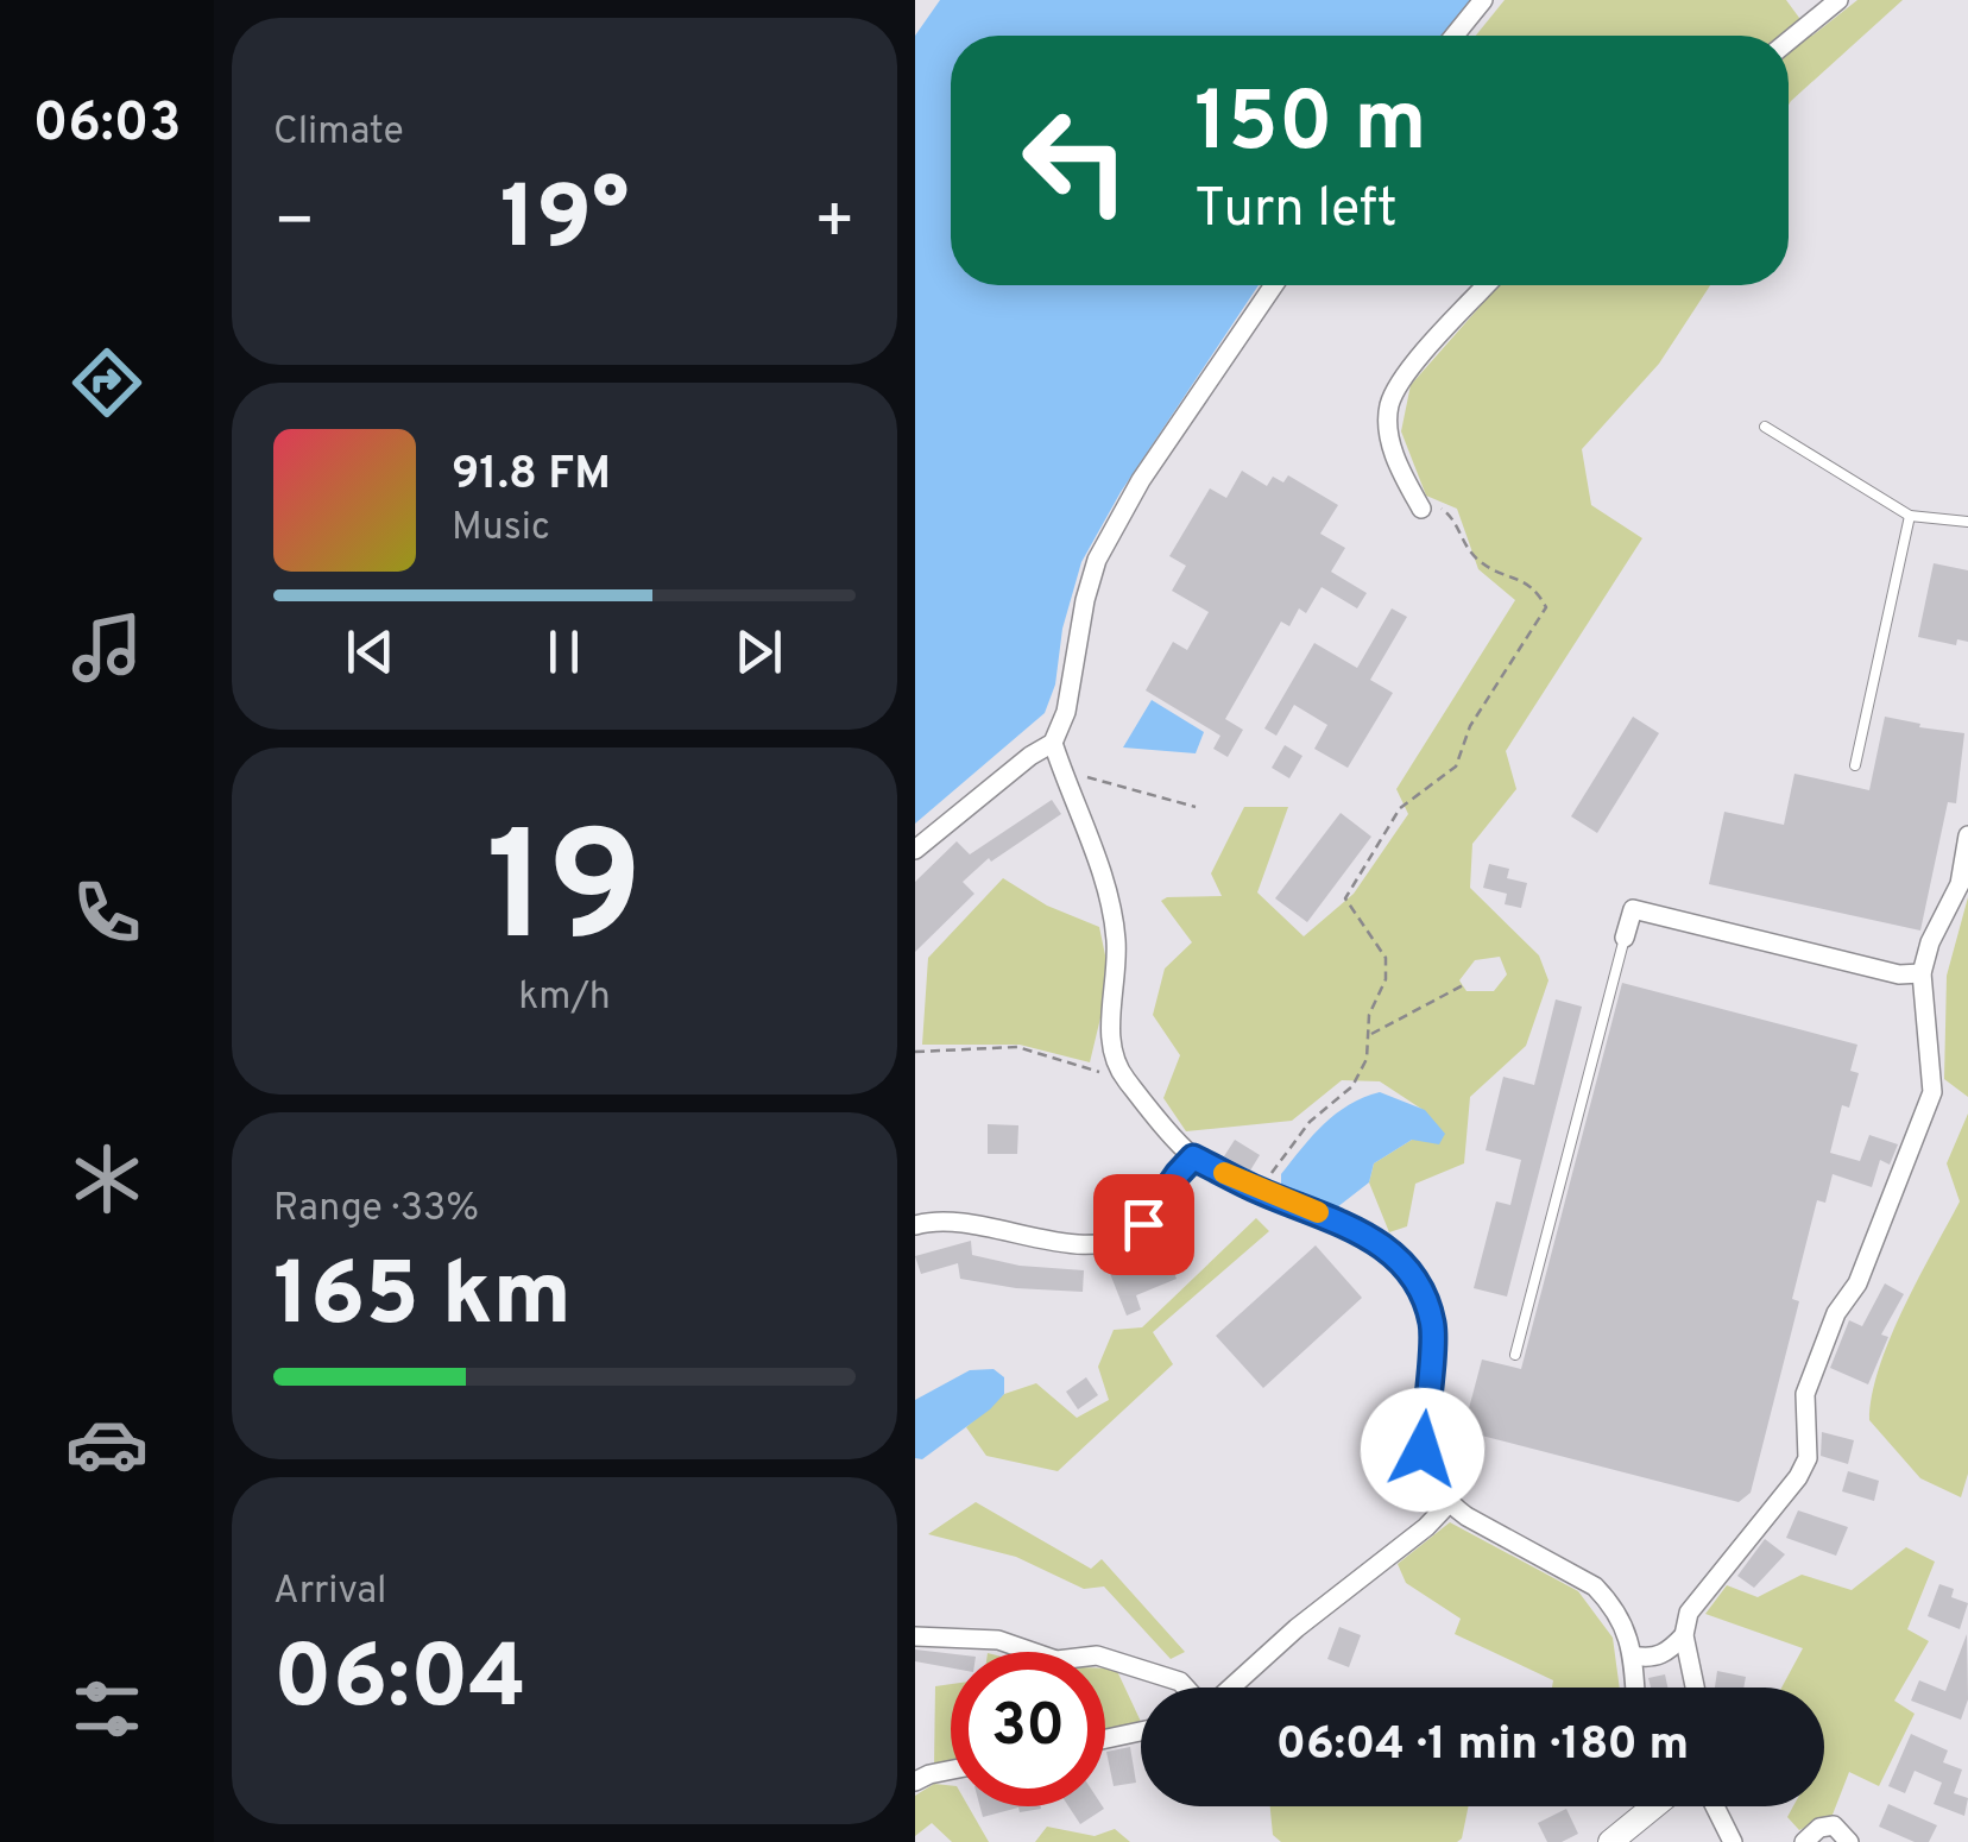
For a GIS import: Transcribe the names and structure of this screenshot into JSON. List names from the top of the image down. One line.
{"page":{"tabs":"06:03","tile":["Climate",["19","km/h"],["Range · 33%","165 km"],["Arrival","06:04"]],"turn":["150 m","Turn left"],"heat":["−","19°","+"],"song":["91.8 FM","Music"],"limit":"30","trip":"06:04 · 1 min · 180 m"}}
